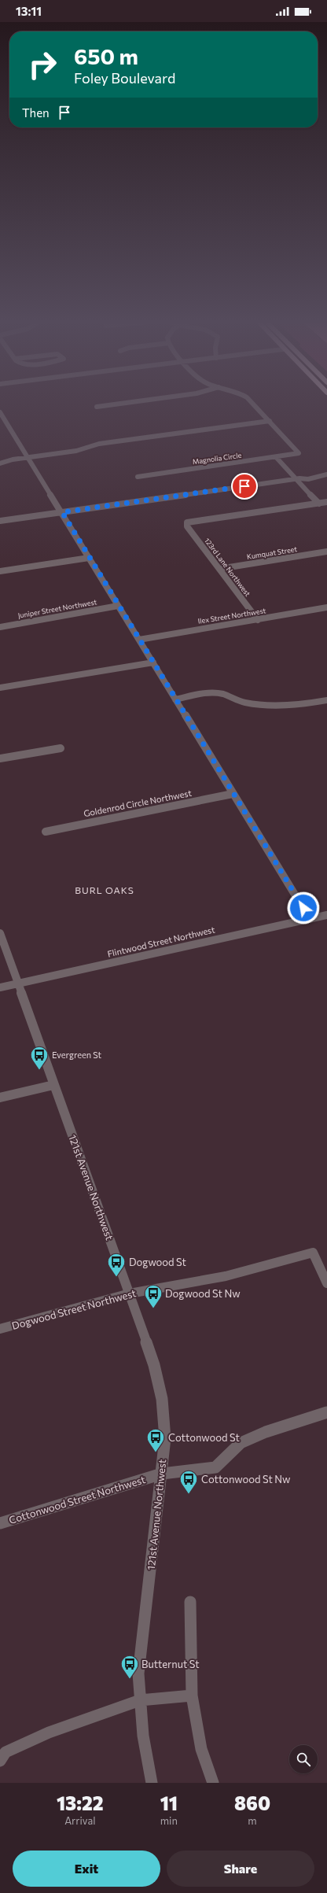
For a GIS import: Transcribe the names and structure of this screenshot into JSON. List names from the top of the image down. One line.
{"streets":{"street":["Magnolia Circle","Kumquat Street","123rd Lane Northwest","Juniper Street Northwest","Ilex Street Northwest","Goldenrod Circle Northwest","Flintwood Street Northwest","121st Avenue Northwest","Dogwood Street Northwest","Cottonwood Street Northwest"]},"crossings":[["Kumquat Street","123rd Lane Northwest"],["123rd Lane Northwest","Ilex Street Northwest"],["Flintwood Street Northwest","121st Avenue Northwest"],["121st Avenue Northwest","Dogwood Street Northwest"],["121st Avenue Northwest","Cottonwood Street Northwest"]],"districts":["BURL OAKS"],"places":{"bus stop":["Evergreen St","Dogwood St","Dogwood St Nw","Cottonwood St","Cottonwood St Nw","Butternut St"]},"page":{"status":"13:11","turn":["650 m","Foley Boulevard"],"then":"Then","eta":["13:22","Arrival","11","min","860","m"],"buttons":["Exit","Share"]}}
